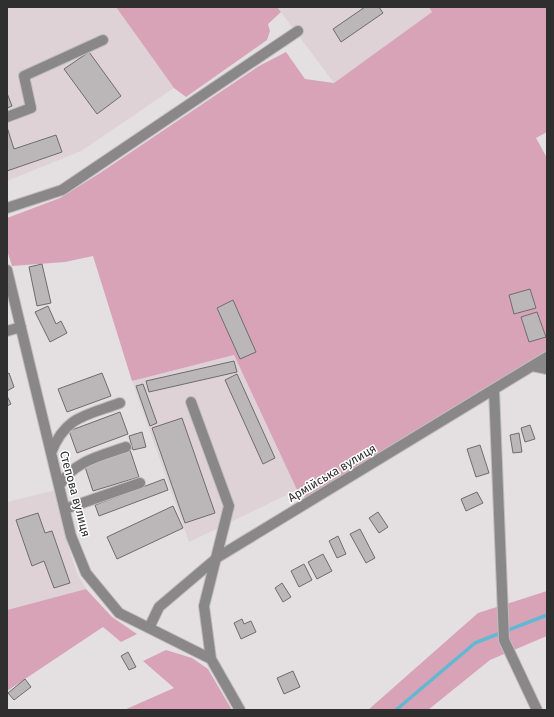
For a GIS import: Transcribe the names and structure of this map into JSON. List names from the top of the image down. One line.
{"streets":{"street":["Армійська вулиця","Степова вулиця"]},"crossings":[["Армійська вулиця","Степова вулиця"]]}
